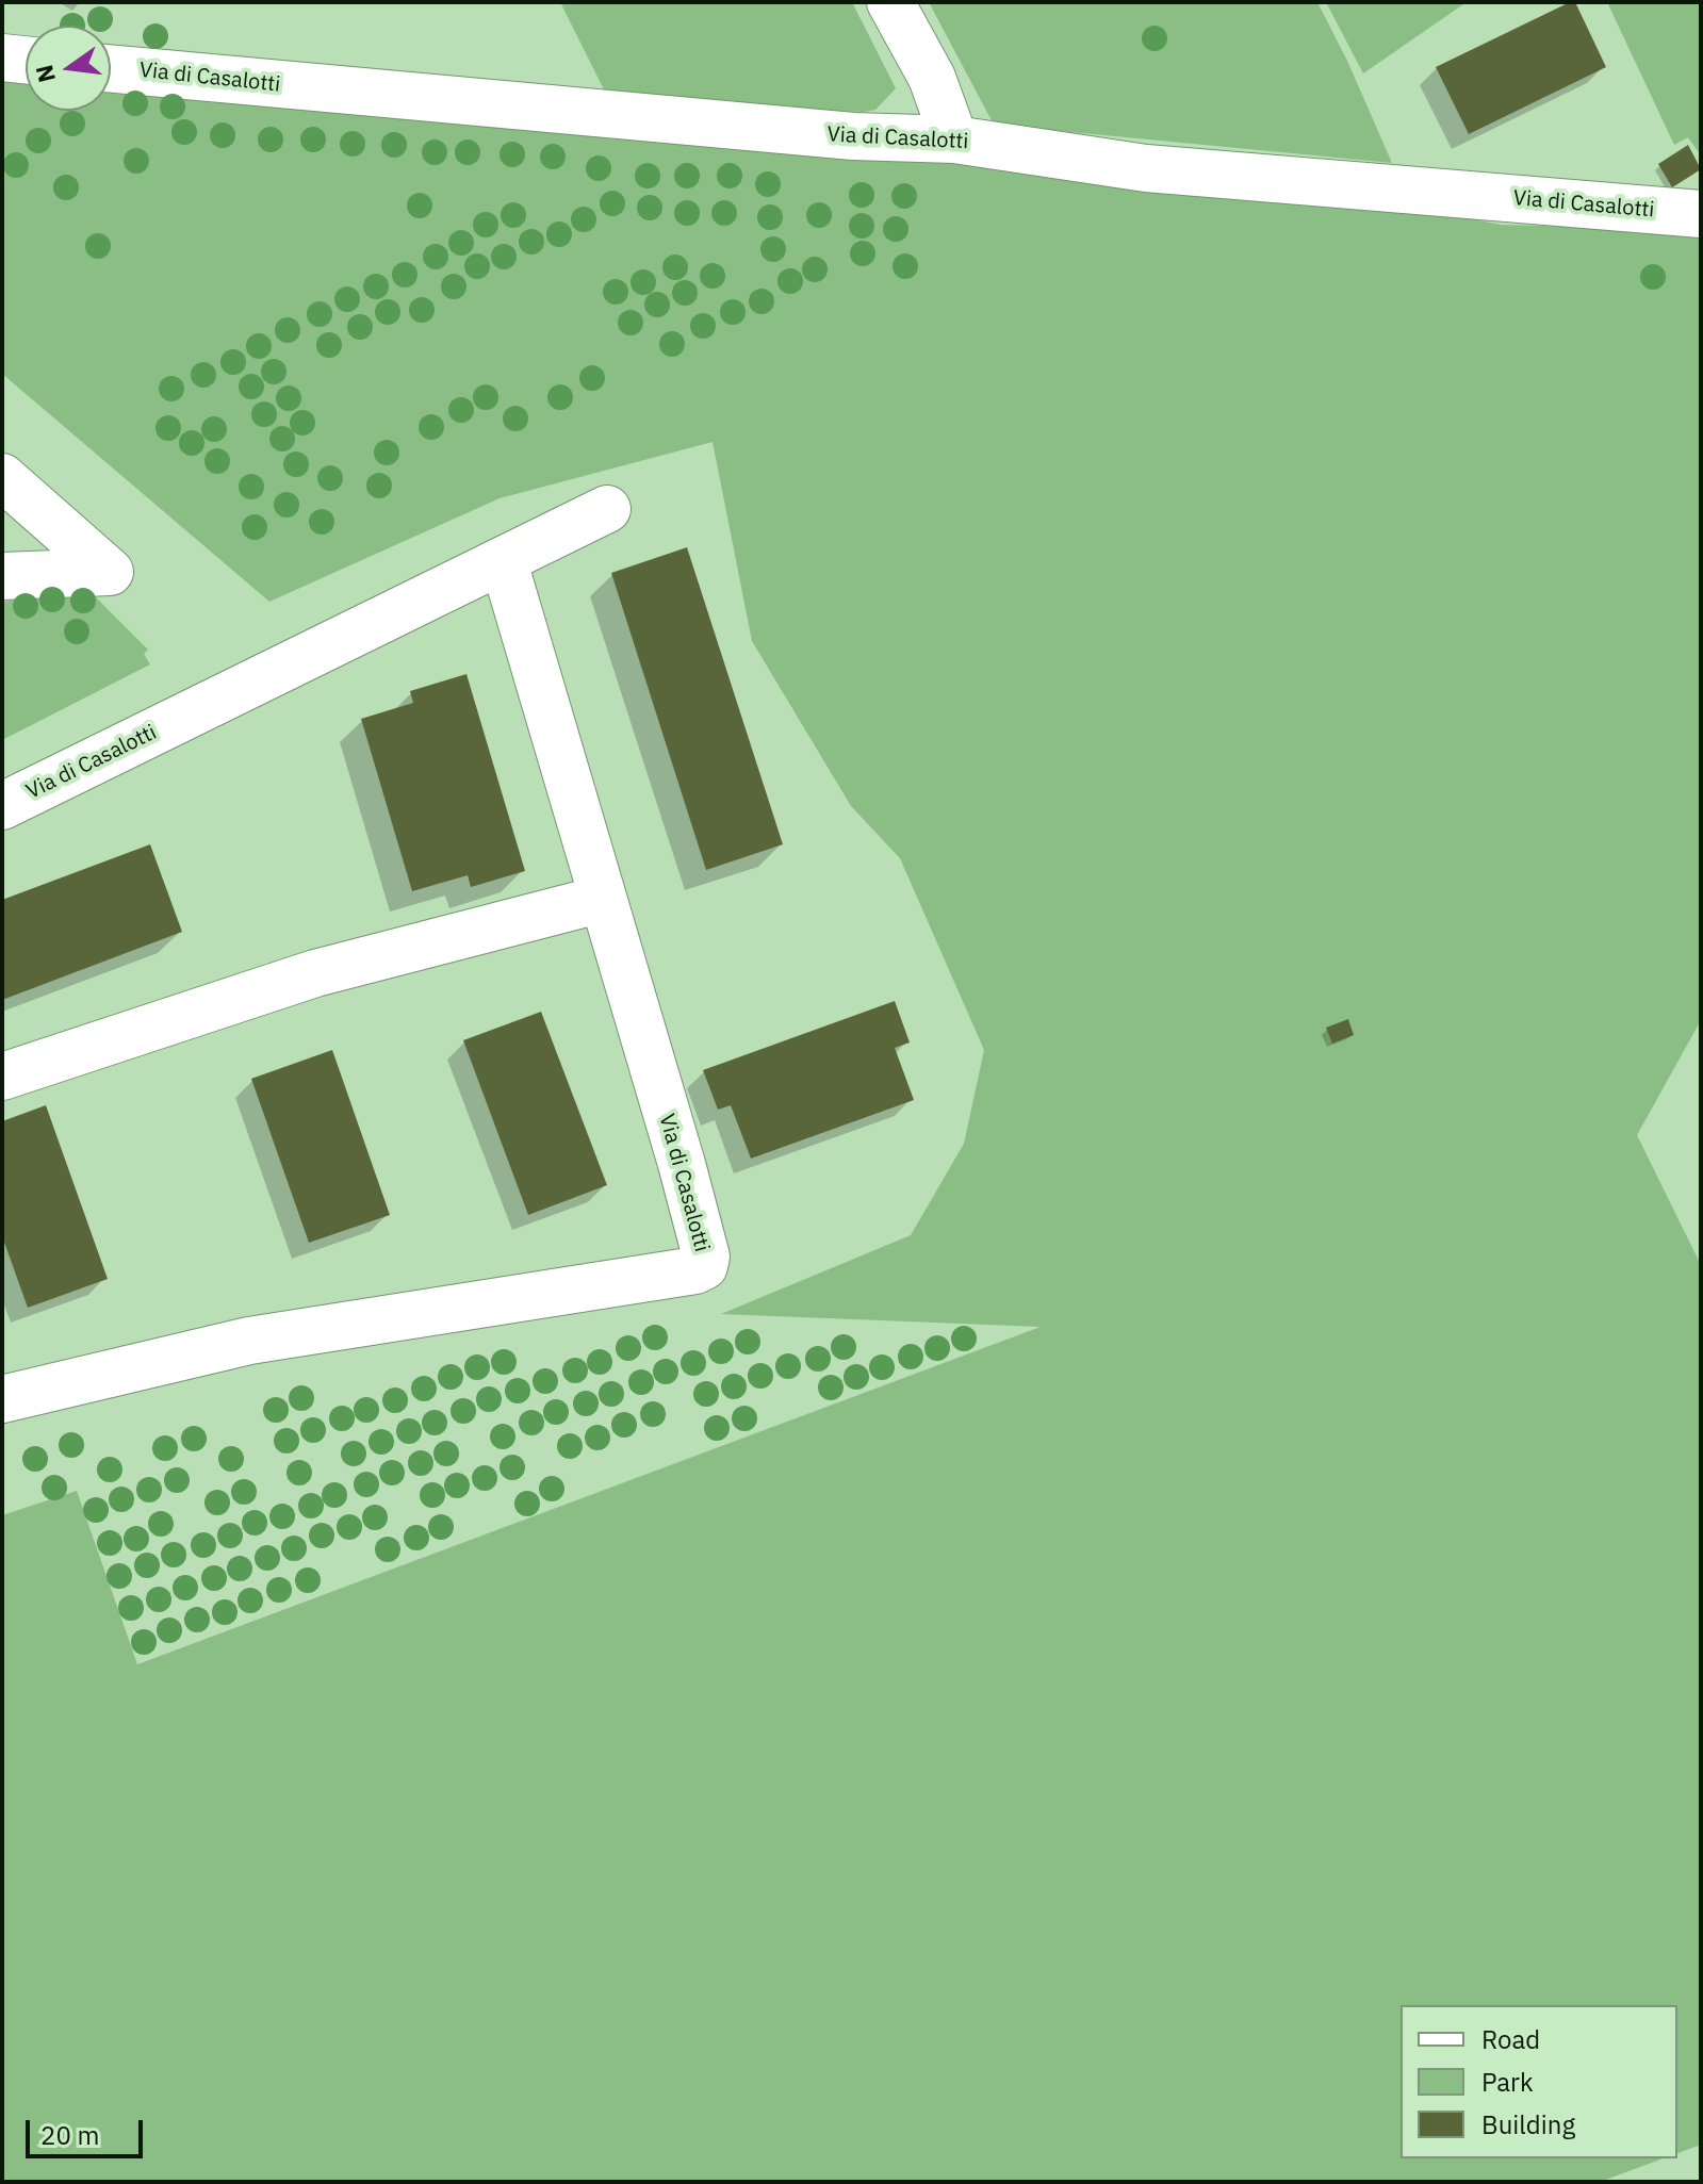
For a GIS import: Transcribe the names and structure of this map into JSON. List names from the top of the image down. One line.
{"streets":{"street":["Via di Casalotti"]},"legend":["Road","Park","Building"],"scale_bar":"20 m","north":"left"}
